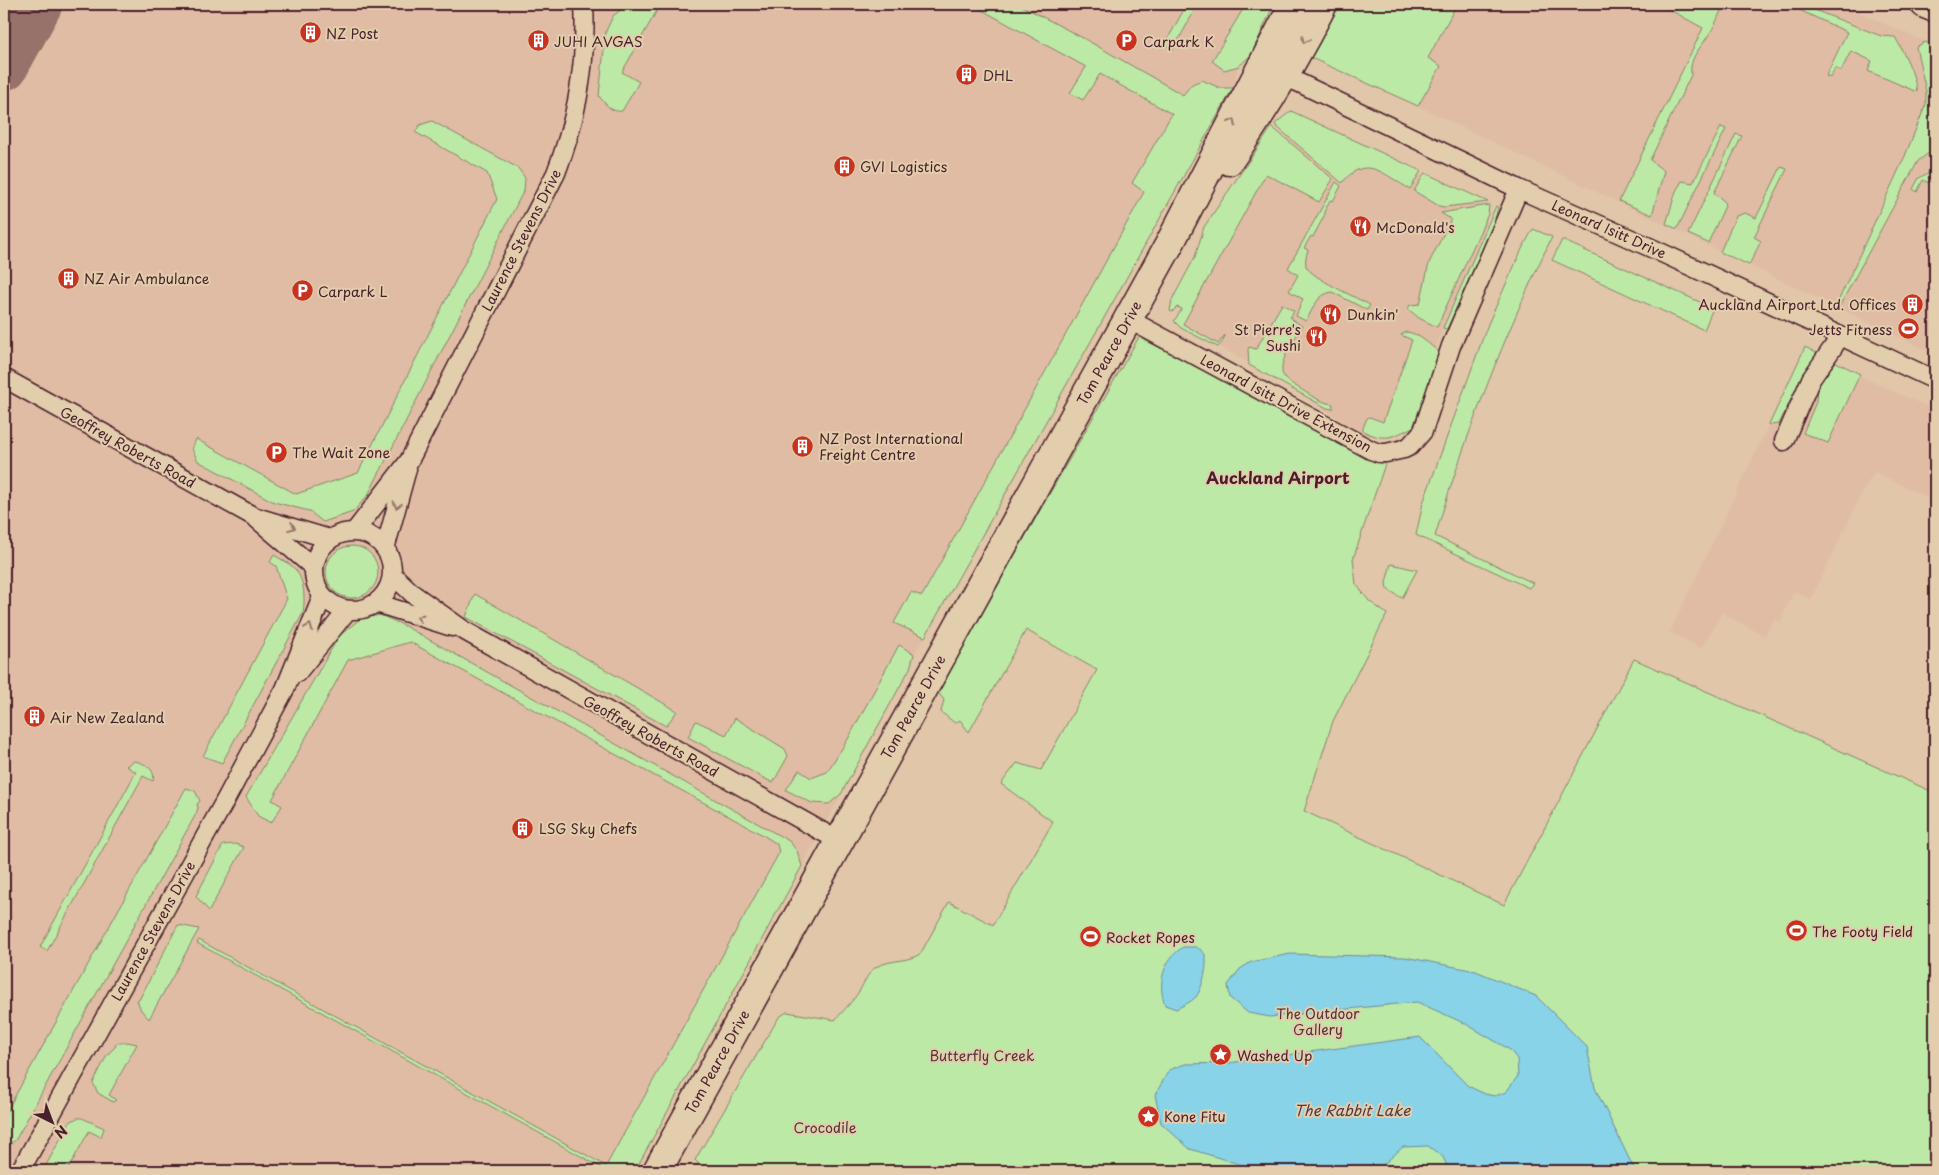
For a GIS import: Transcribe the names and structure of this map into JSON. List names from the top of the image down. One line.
{"streets":{"main road":["Tom Pearce Drive"],"street":["Leonard Isitt Drive","Laurence Stevens Drive","Leonard Isitt Drive Extension","Geoffrey Roberts Road"]},"crossings":[["Leonard Isitt Drive","Tom Pearce Drive"],["Leonard Isitt Drive","Leonard Isitt Drive Extension"],["Laurence Stevens Drive","Geoffrey Roberts Road"],["Tom Pearce Drive","Leonard Isitt Drive Extension"],["Tom Pearce Drive","Geoffrey Roberts Road"]],"districts":["Auckland Airport"],"water":["The Rabbit Lake"],"parks":["The Outdoor Gallery","Butterfly Creek","Crocodile"],"places":{"building":["NZ Post","JUHI AVGAS","DHL","GVI Logistics","NZ Air Ambulance","Auckland Airport Ltd. Offices","NZ Post International Freight Centre","Air New Zealand","LSG Sky Chefs"],"parking":["Carpark K","Carpark L","The Wait Zone"],"restaurant":["McDonald's","Dunkin'","St Pierre's Sushi"],"sports":["Jetts Fitness","The Footy Field","Rocket Ropes"],"place":["Washed Up","Kone Fitu"]},"north":"bottom right"}
